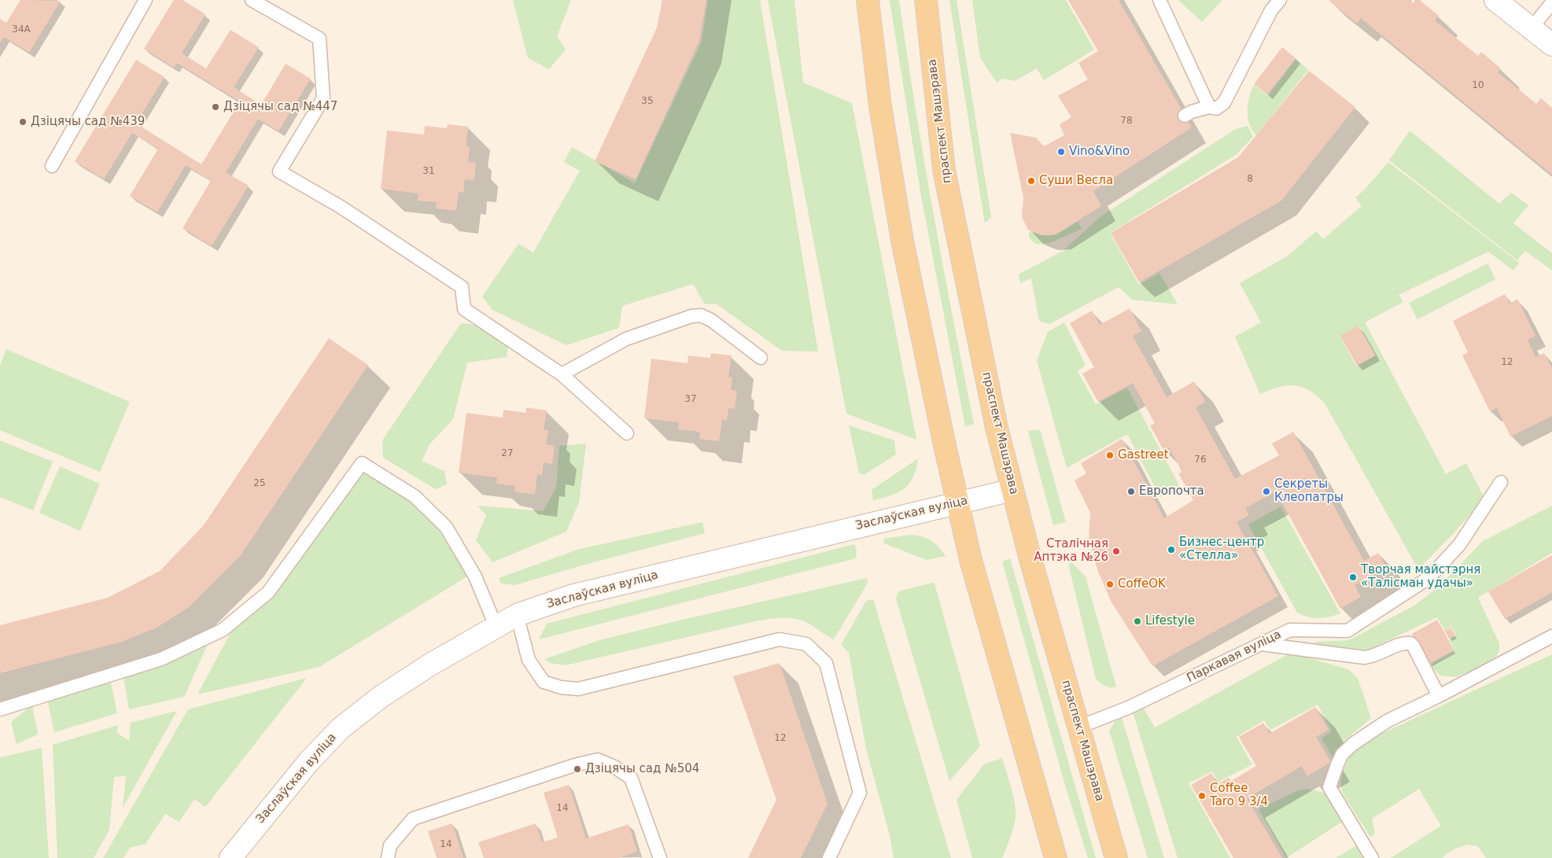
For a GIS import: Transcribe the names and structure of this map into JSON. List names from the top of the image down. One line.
{"streets":{"main road":["праспект Машэрава","Заслаўская вуліца"],"lane":["Паркавая вуліца"]},"crossings":[["праспект Машэрава","Заслаўская вуліца"],["праспект Машэрава","Паркавая вуліца"]],"places":["Дзіцячы сад №447","Дзіцячы сад №439","Vino&Vino","Суши Весла","Gastreet","Европочта","Секреты Клеопатры","Бизнес-центр «Стелла»","Сталічная Аптэка №26","Творчая майстэрня «Талісман удачы»","CoffeOK","Lifestyle","Дзіцячы сад №504","Coffee Taro 9 3/4"],"house_numbers":["34А","10","35","78","31","8","12","37","27","76","25","12","14","14"]}
